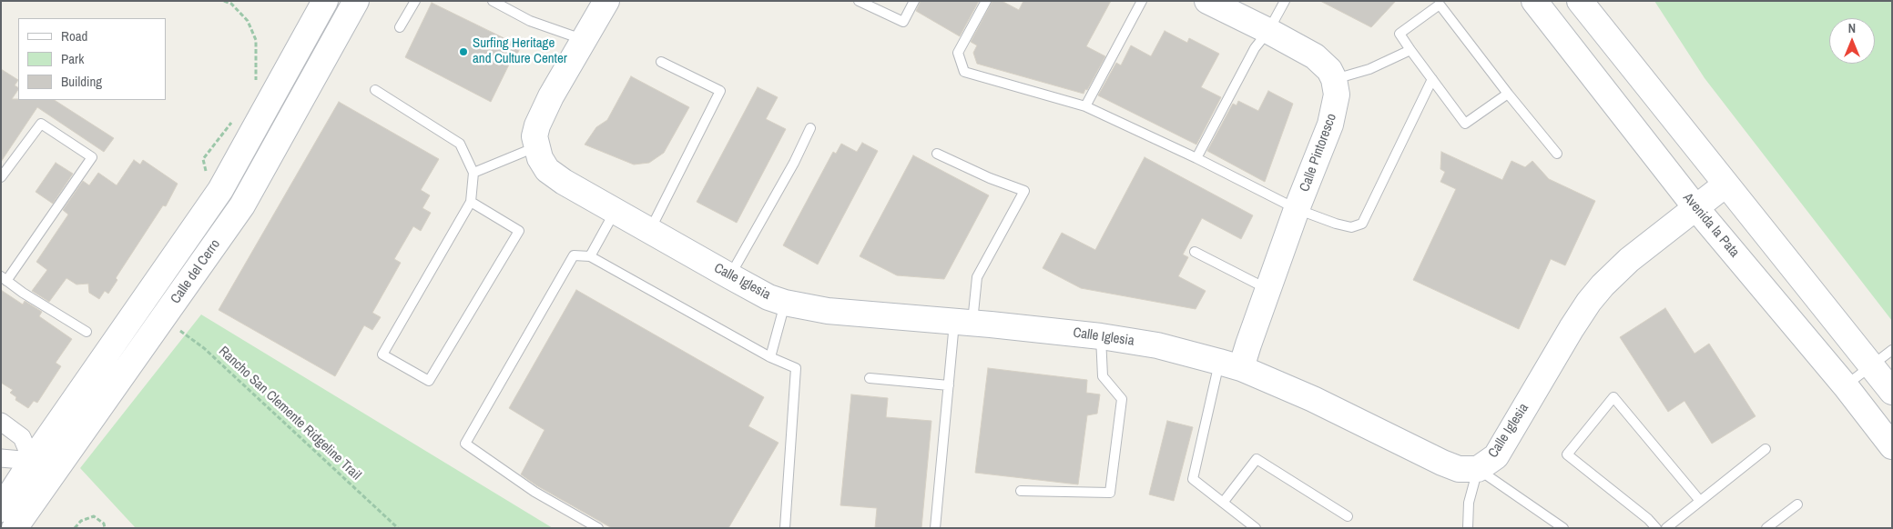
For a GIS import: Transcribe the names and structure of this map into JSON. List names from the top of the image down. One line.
{"streets":{"main road":["Calle Pintoresco","Avenida la Pata","Calle del Cerro","Calle Iglesia"],"path":["Rancho San Clemente Ridgeline Trail"]},"crossings":[["Calle Pintoresco","Calle Iglesia"],["Avenida la Pata","Calle Iglesia"],["Calle del Cerro","Rancho San Clemente Ridgeline Trail"]],"places":["Surfing Heritage and Culture Center"],"legend":["Road","Park","Building"],"north":"top"}
